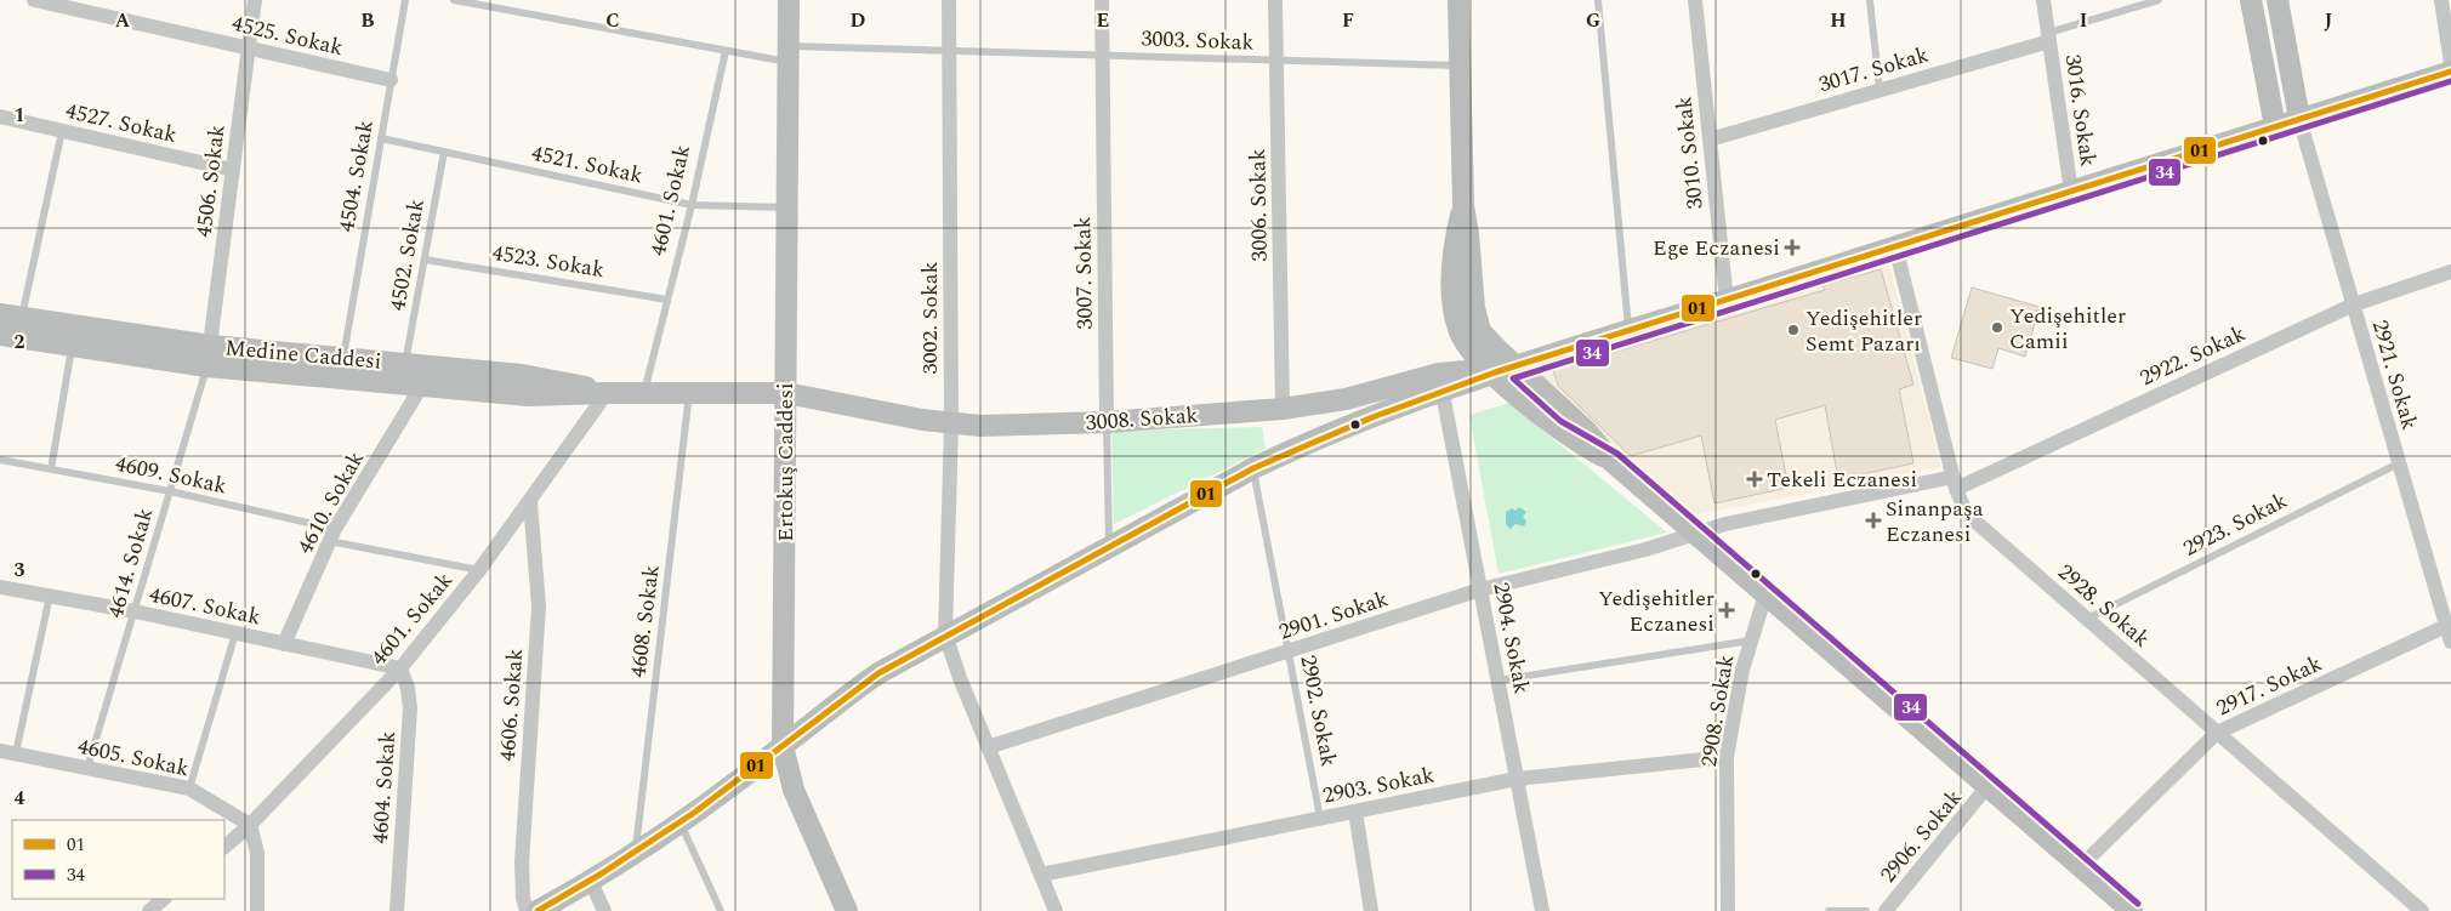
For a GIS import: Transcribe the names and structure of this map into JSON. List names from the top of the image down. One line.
{"streets":{"street":["4525. Sokak","3017. Sokak","3016. Sokak","4527. Sokak","3010. Sokak","4506. Sokak","4601. Sokak","3006. Sokak","3007. Sokak","3002. Sokak","Medine Caddesi","2922. Sokak","2921. Sokak","3008. Sokak","Ertokuş Caddesi","4610. Sokak","4607. Sokak","2928. Sokak","2901. Sokak","2904. Sokak","2917. Sokak","4606. Sokak","2908. Sokak","4605. Sokak","2903. Sokak","4604. Sokak","2906. Sokak"],"lane":["3003. Sokak","4521. Sokak","4504. Sokak","4502. Sokak","4523. Sokak","4609. Sokak","2923. Sokak","4614. Sokak","4608. Sokak","2902. Sokak"]},"crossings":[["4525. Sokak","4504. Sokak"],["4525. Sokak","4506. Sokak"],["3003. Sokak","4601. Sokak"],["3003. Sokak","3006. Sokak"],["3003. Sokak","3007. Sokak"],["3003. Sokak","3002. Sokak"],["3003. Sokak","Ertokuş Caddesi"],["3017. Sokak","3016. Sokak"],["3017. Sokak","3010. Sokak"],["4527. Sokak","4506. Sokak"],["4521. Sokak","4504. Sokak"],["4521. Sokak","4601. Sokak"],["4521. Sokak","4502. Sokak"],["4521. Sokak","Ertokuş Caddesi"],["4504. Sokak","Medine Caddesi"],["4506. Sokak","Medine Caddesi"],["4506. Sokak","4614. Sokak"],["4601. Sokak","4523. Sokak"],["4601. Sokak","Medine Caddesi"],["4601. Sokak","4609. Sokak"],["4601. Sokak","4607. Sokak"],["4601. Sokak","4606. Sokak"],["4601. Sokak","4605. Sokak"],["4601. Sokak","4604. Sokak"],["3006. Sokak","3008. Sokak"],["4502. Sokak","4523. Sokak"],["4502. Sokak","Medine Caddesi"],["3007. Sokak","3008. Sokak"],["3002. Sokak","3008. Sokak"],["Medine Caddesi","3008. Sokak"],["Medine Caddesi","Ertokuş Caddesi"],["Medine Caddesi","4610. Sokak"],["Medine Caddesi","4614. Sokak"],["Medine Caddesi","4608. Sokak"],["2922. Sokak","2921. Sokak"],["2922. Sokak","2928. Sokak"],["2922. Sokak","2901. Sokak"],["2921. Sokak","2923. Sokak"],["2921. Sokak","2917. Sokak"],["3008. Sokak","Ertokuş Caddesi"],["3008. Sokak","2904. Sokak"],["4609. Sokak","4610. Sokak"],["4609. Sokak","4614. Sokak"],["4610. Sokak","4607. Sokak"],["2923. Sokak","2928. Sokak"],["4614. Sokak","4607. Sokak"],["4614. Sokak","4605. Sokak"],["4607. Sokak","4604. Sokak"],["2928. Sokak","2917. Sokak"],["2901. Sokak","2904. Sokak"],["2901. Sokak","2902. Sokak"],["2904. Sokak","2903. Sokak"],["2902. Sokak","2903. Sokak"],["2908. Sokak","2903. Sokak"]],"places":{"health":["Ege Eczanesi","Tekeli Eczanesi","Sinanpaşa Eczanesi","Yedişehitler Eczanesi"],"other":["Yedişehitler Camii","Yedişehitler Semt Pazarı"]},"lines":["transit line 01","transit line 34"],"legend":["01","34"],"grid":{"columns":["A","B","C","D","E","F","G","H","I","J"],"rows":["1","2","3","4"]}}
